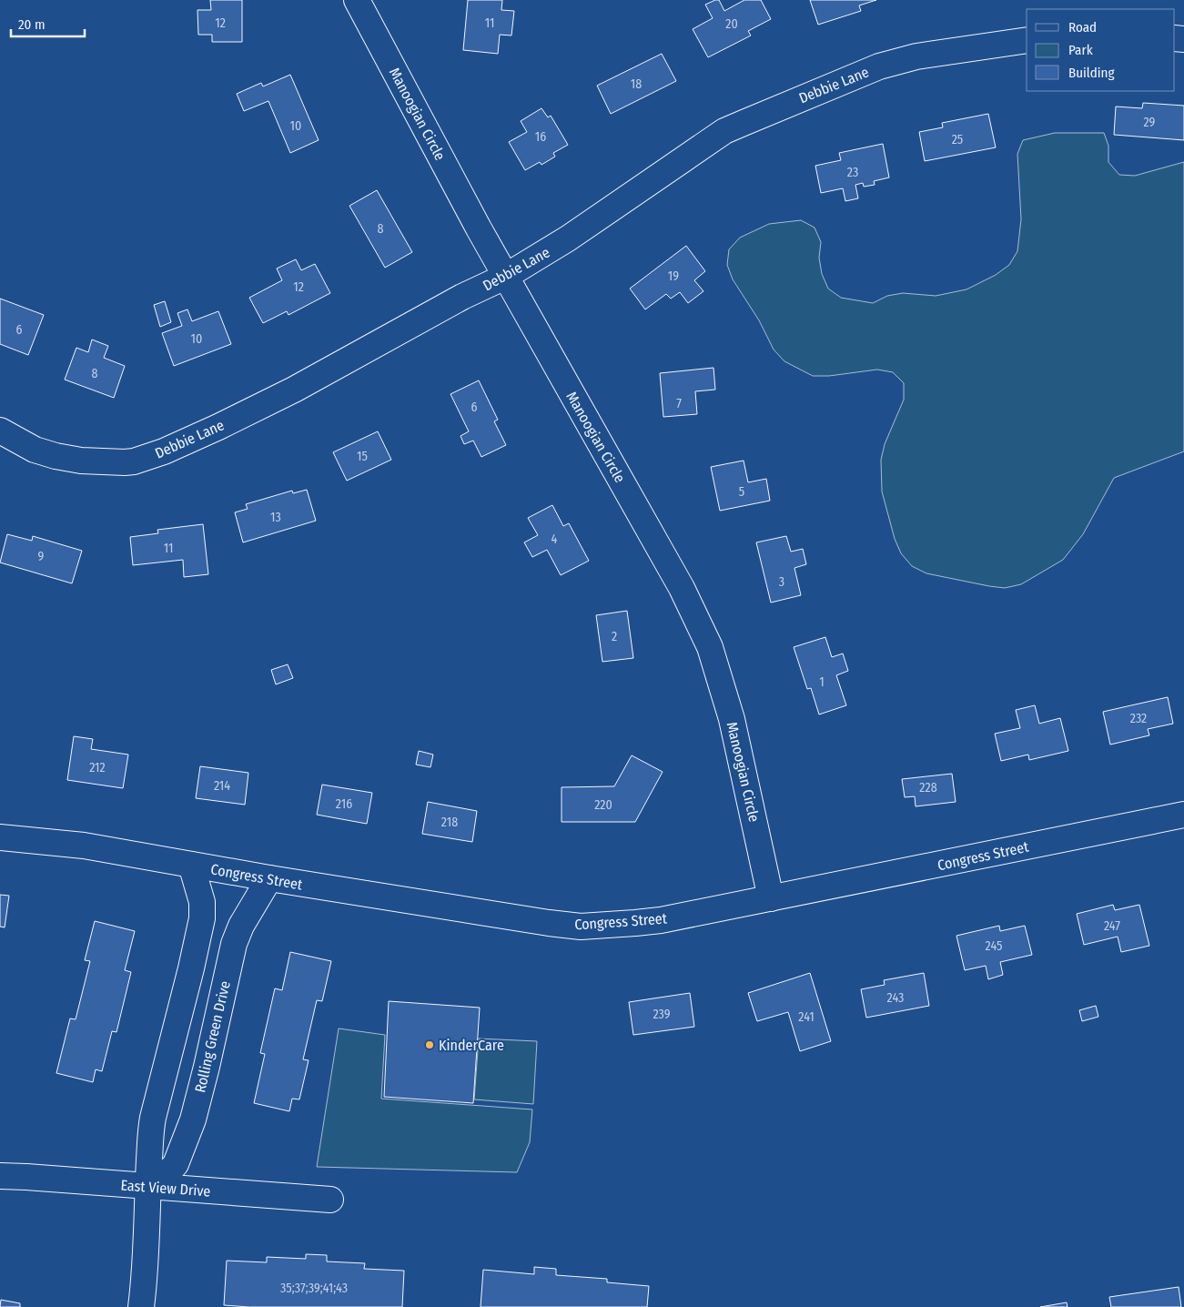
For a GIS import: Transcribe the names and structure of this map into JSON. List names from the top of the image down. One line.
{"streets":{"street":["Debbie Lane","Manoogian Circle","Congress Street","Rolling Green Drive","East View Drive"]},"crossings":[["Debbie Lane","Manoogian Circle"],["Manoogian Circle","Congress Street"],["Congress Street","Rolling Green Drive"],["Rolling Green Drive","East View Drive"]],"places":["KinderCare"],"house_numbers":["12","11","20","18","29","10","16","25","23","8","19","12","6","10","8","7","6","15","5","13","4","11","9","3","2","1","232","212","214","228","216","220","218","247","245","243","239","241","35;37;39;41;43"],"legend":["Road","Park","Building"],"scale_bar":"20 m"}
